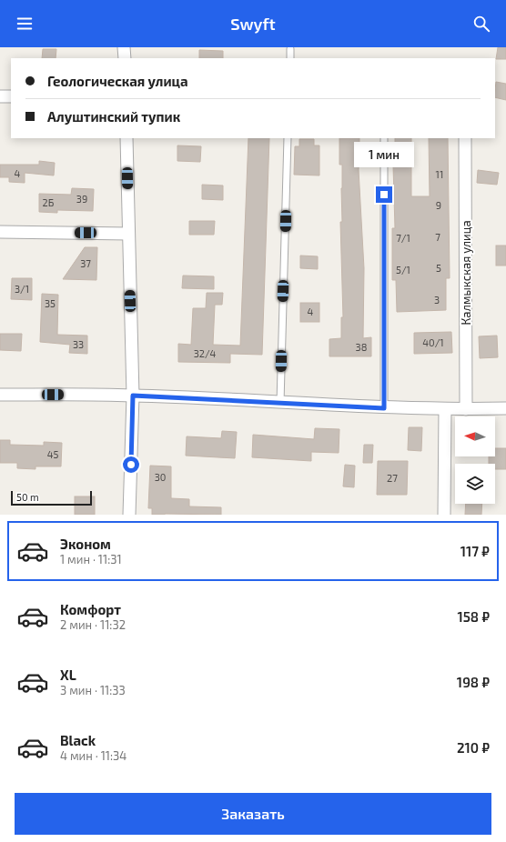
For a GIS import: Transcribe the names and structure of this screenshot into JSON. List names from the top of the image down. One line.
{"streets":{"street":["Калмыкская улица"]},"house_numbers":["4","11","39","2Б","9","7","7/1","37","5","5/1","3/1","3","35","4","40/1","33","38","32/4","45","30","27"],"scale_bar":"50 m","north":"left","page":{"header":"Swyft","banner":["Геологическая улица","Алуштинский тупик"],"bubble":"1 мин","scale":"50 m","list":[{"name":"Эконом","note":"1 мин · 11:31","value":"117 ₽"},{"name":"Комфорт","note":"2 мин · 11:32","value":"158 ₽"},{"name":"XL","note":"3 мин · 11:33","value":"198 ₽"},{"name":"Black","note":"4 мин · 11:34","value":"210 ₽"}],"buttons":"Заказать"}}
